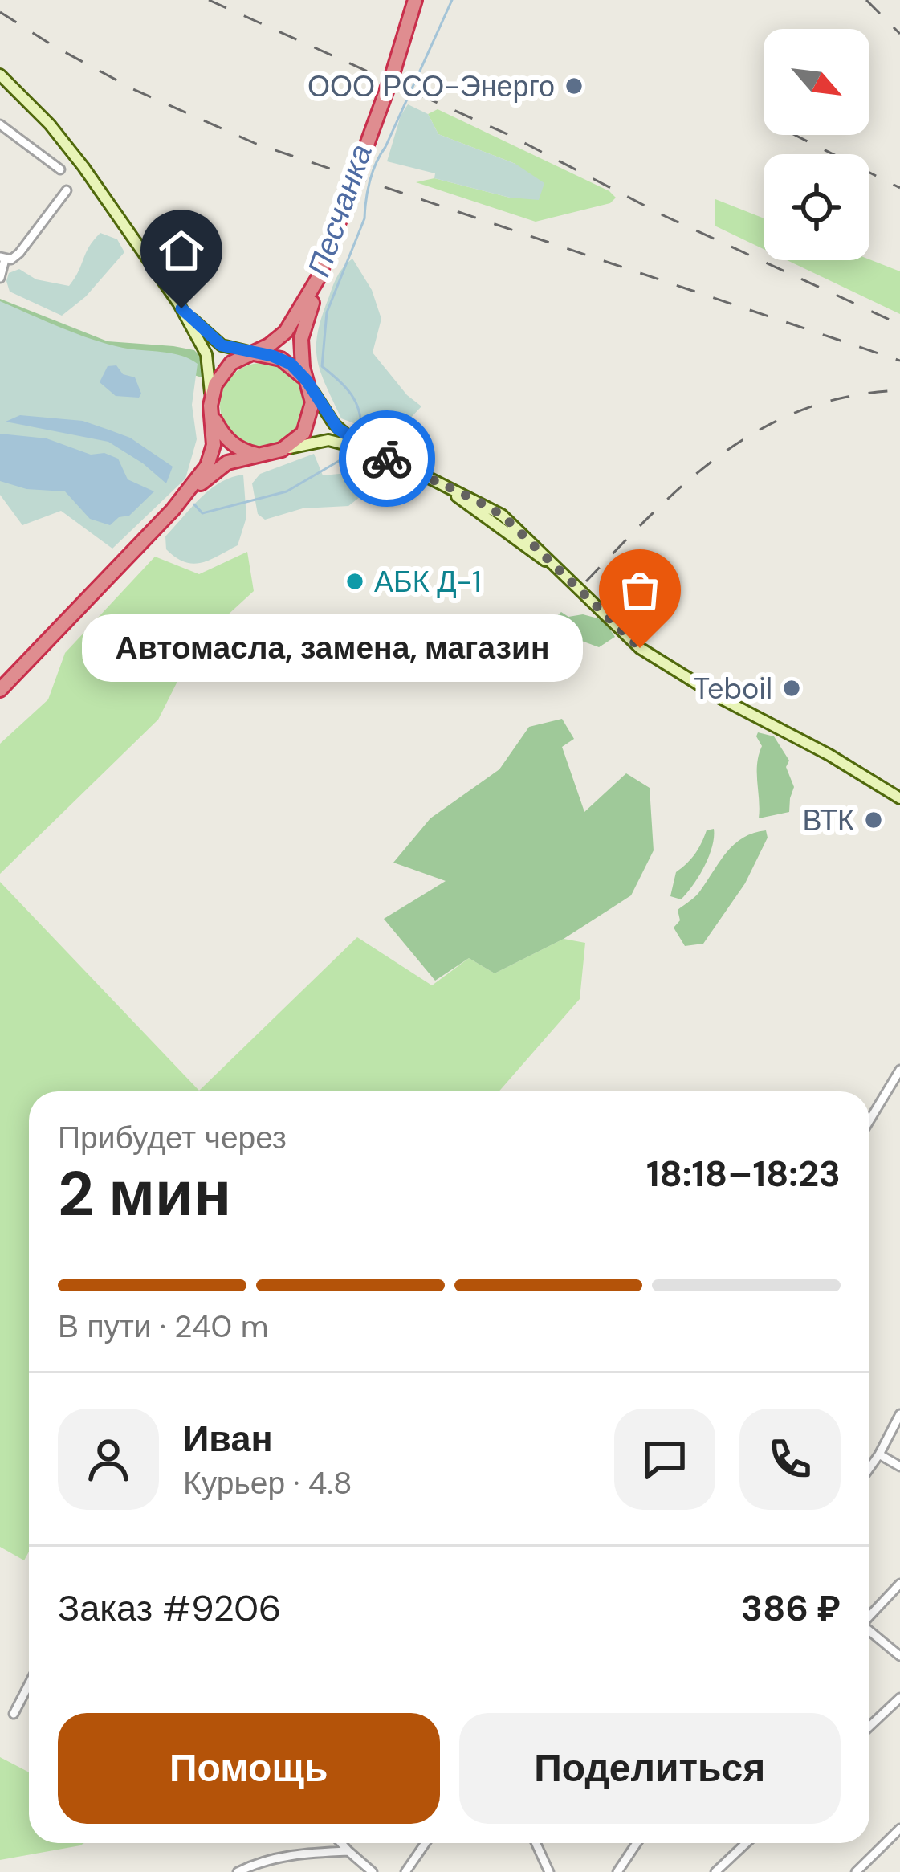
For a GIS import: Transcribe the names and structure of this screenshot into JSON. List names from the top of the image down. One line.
{"water":["Песчанка"],"places":["ООО РСО-Энерго","АБК Д-1","Автомасла, замена, магазин","Teboil","ВТК"],"north":"bottom right","page":{"bubble":"Автомасла, замена, магазин","heading":["2 мин","Прибудет через","18:18–18:23"],"panel":["Иван","Курьер · 4.8","Заказ #9206","386 ₽"],"bar":"В пути · 240 m","buttons":["Помощь","Поделиться"]}}
